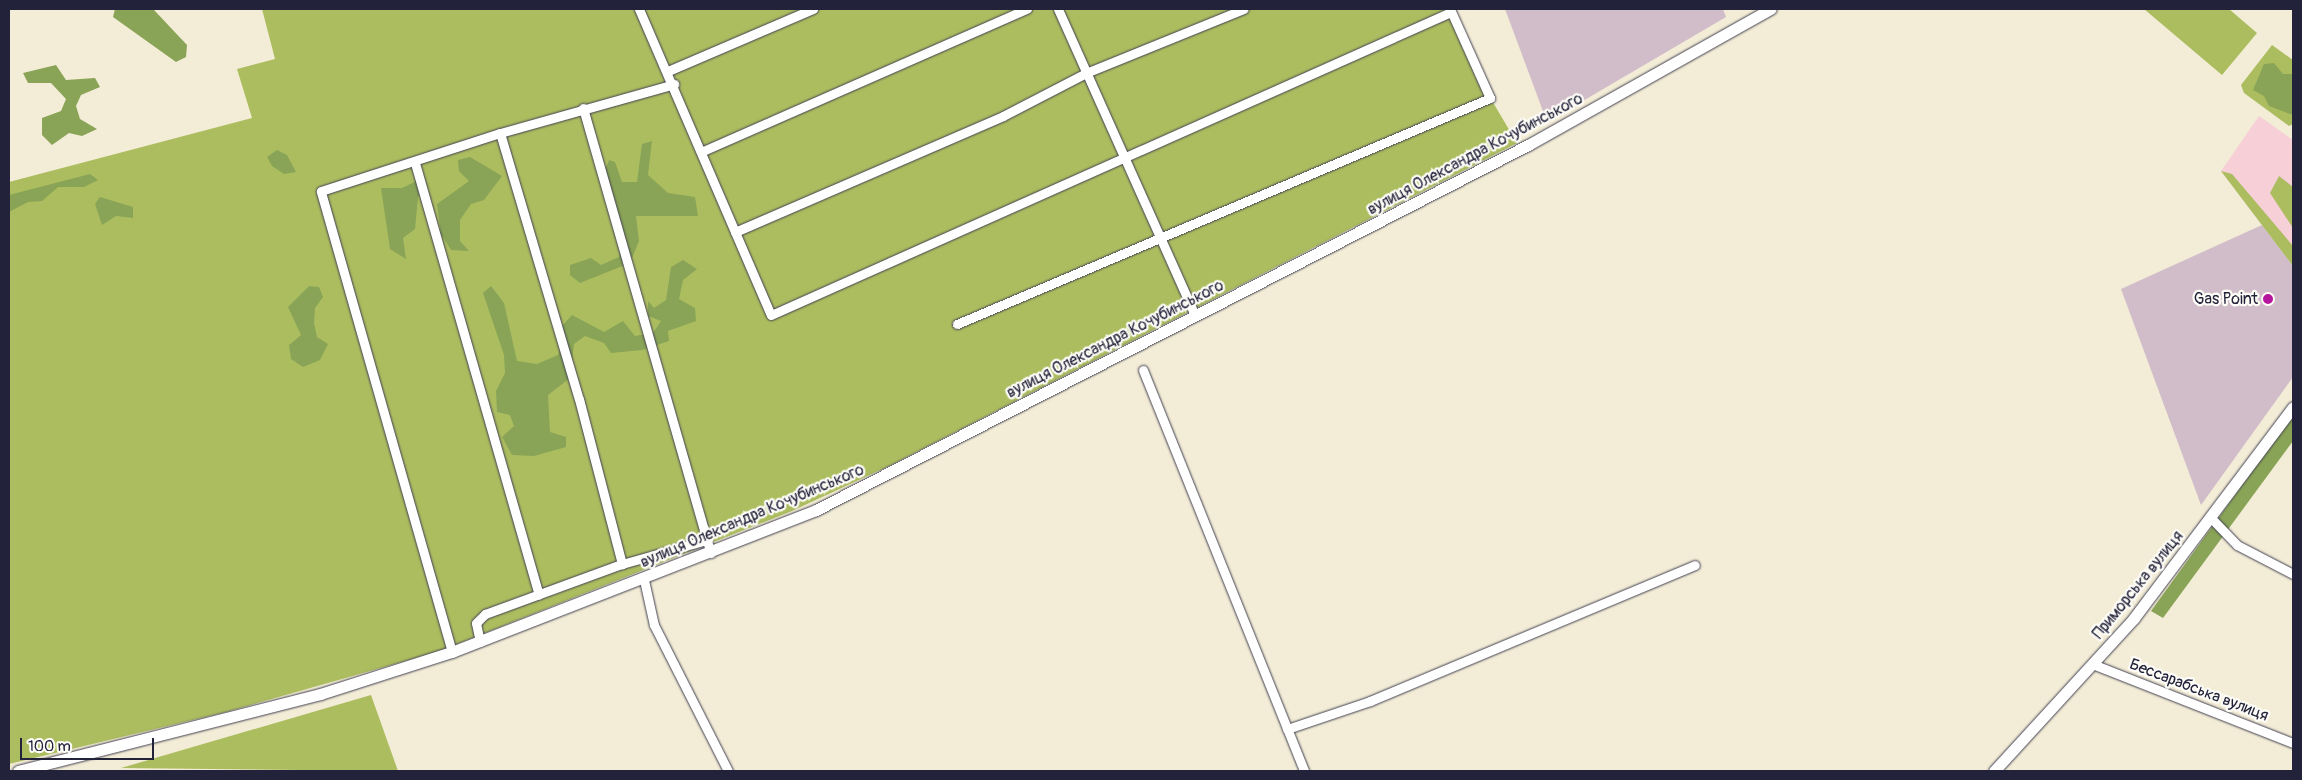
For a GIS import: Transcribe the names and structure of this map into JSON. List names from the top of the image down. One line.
{"streets":{"street":["вулиця Олександра Кочубинського","Приморська вулиця","Бессарабська вулиця"]},"crossings":[["Приморська вулиця","Бессарабська вулиця"]],"places":["Gas Point"],"scale_bar":"100 m"}
